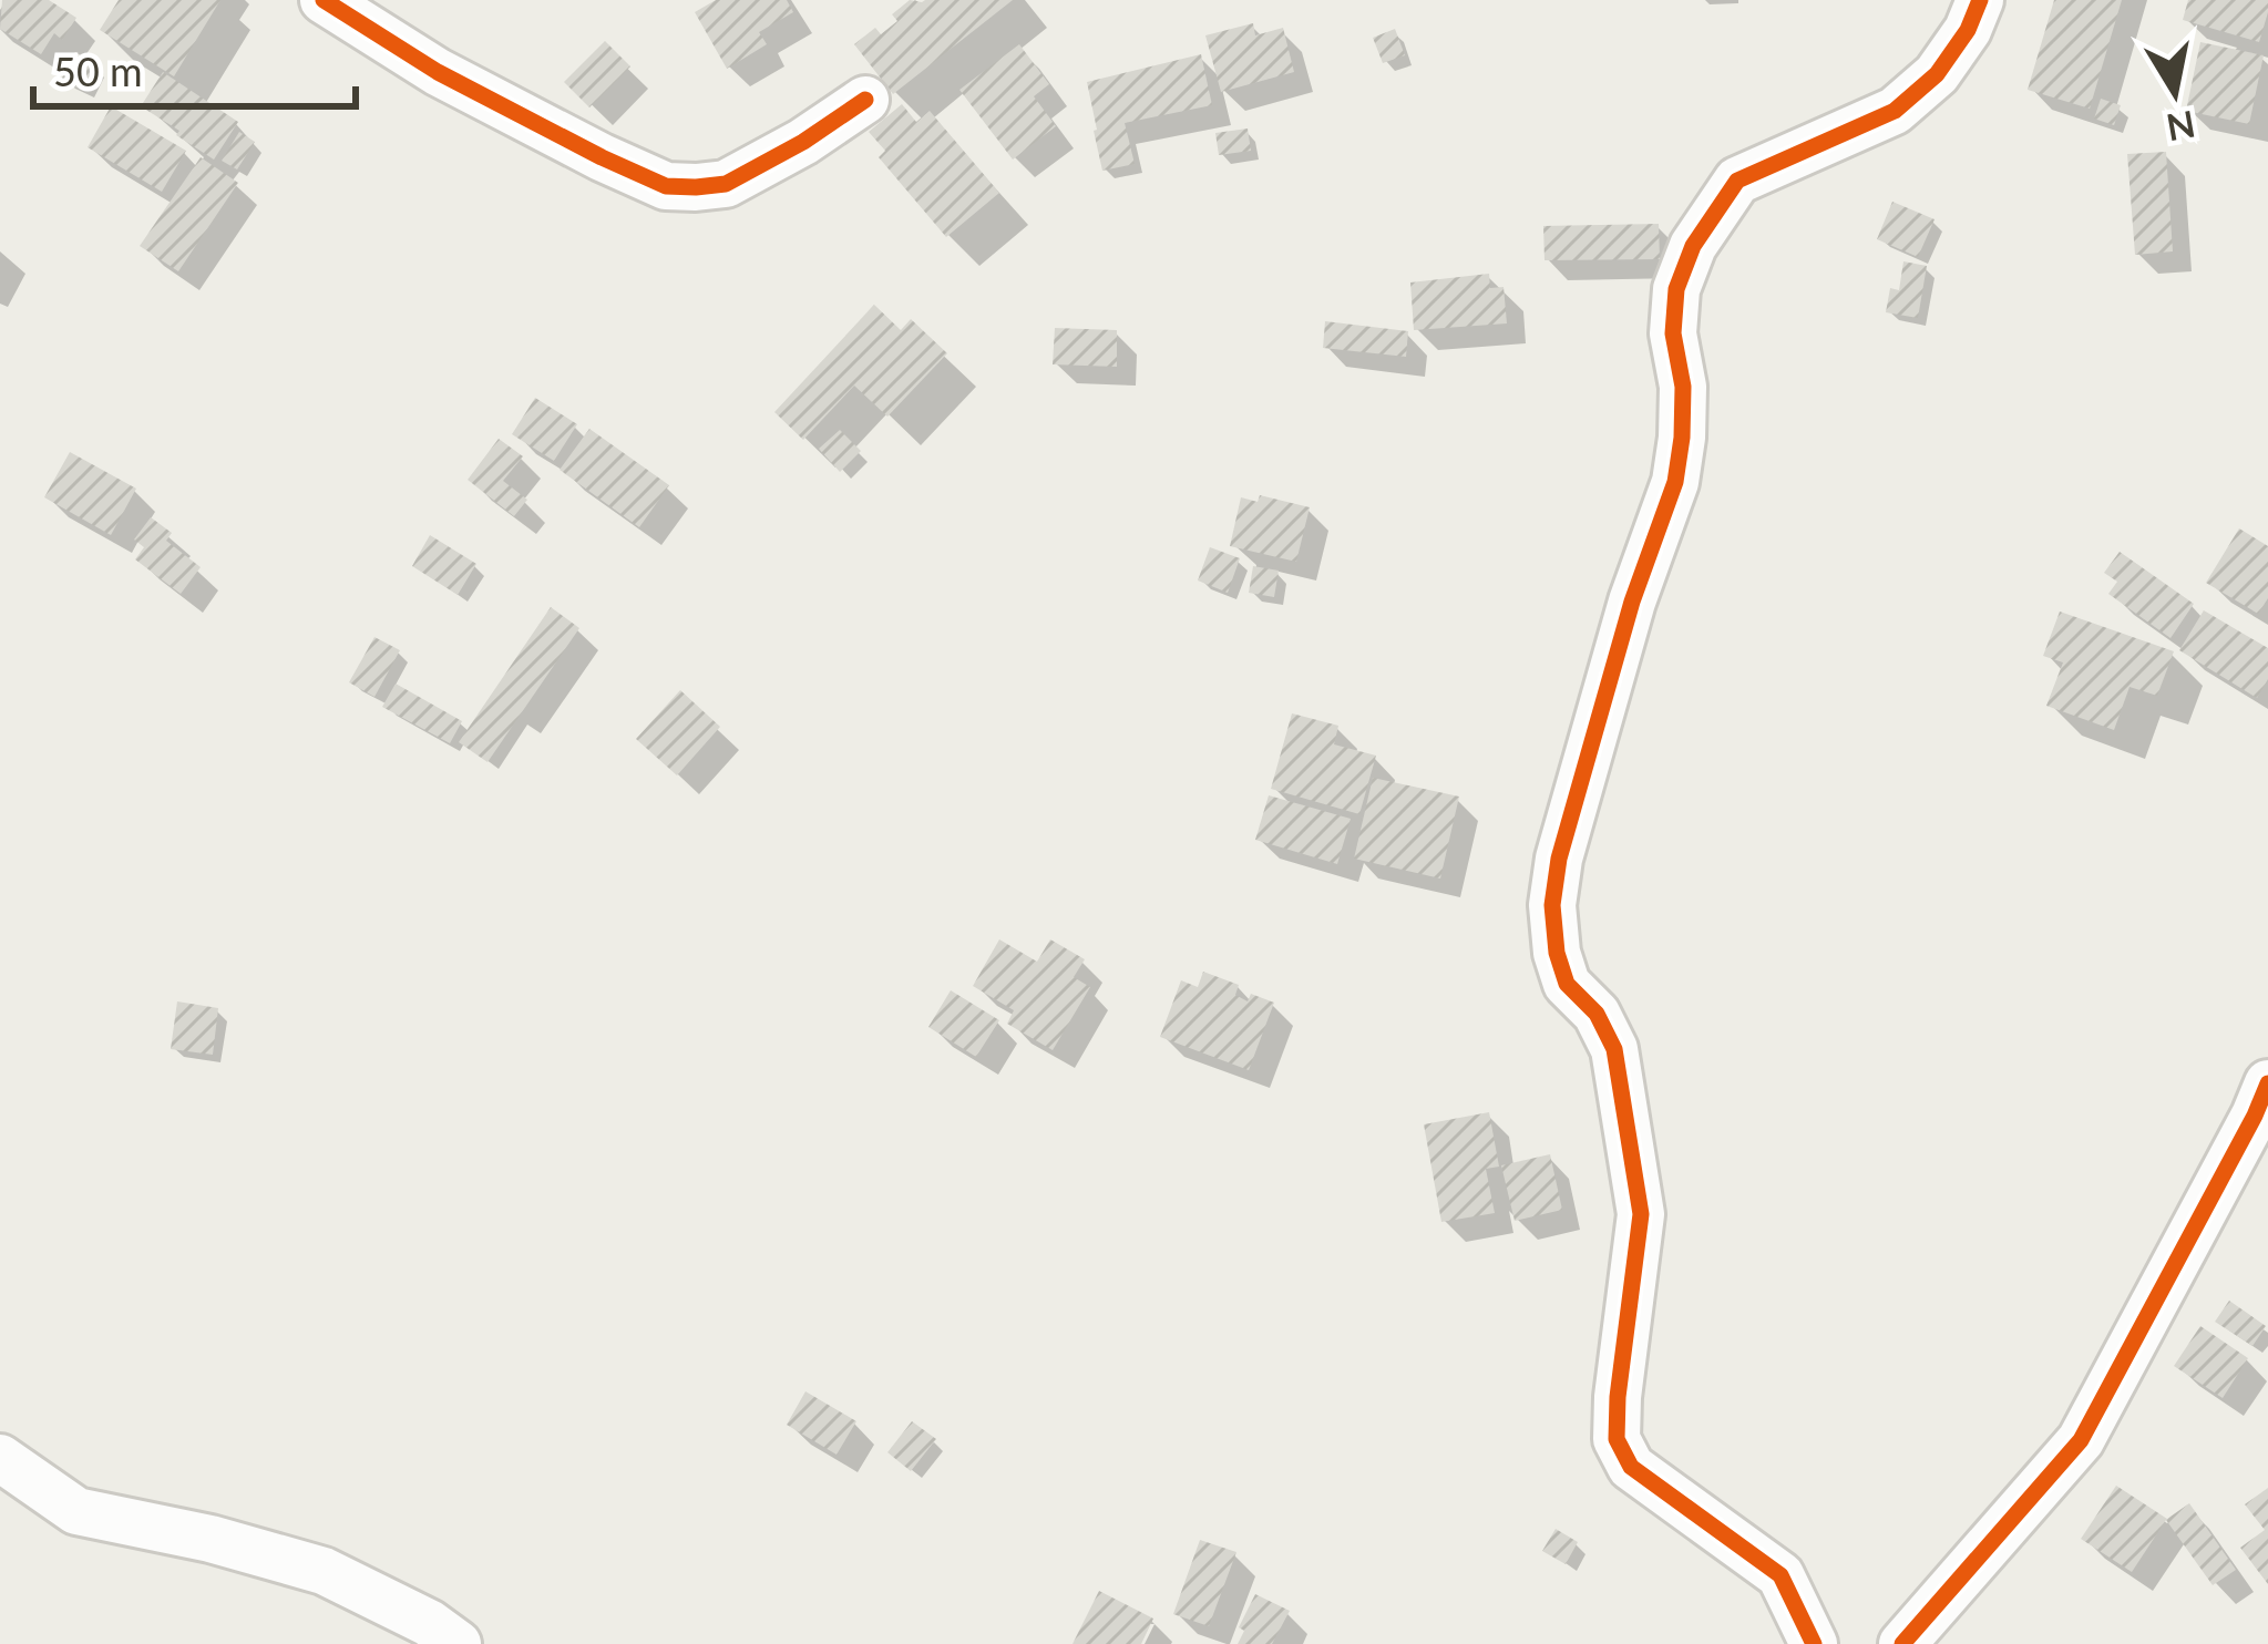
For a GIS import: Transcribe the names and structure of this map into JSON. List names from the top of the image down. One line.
{"scale_bar":"50 m","north":"bottom"}
